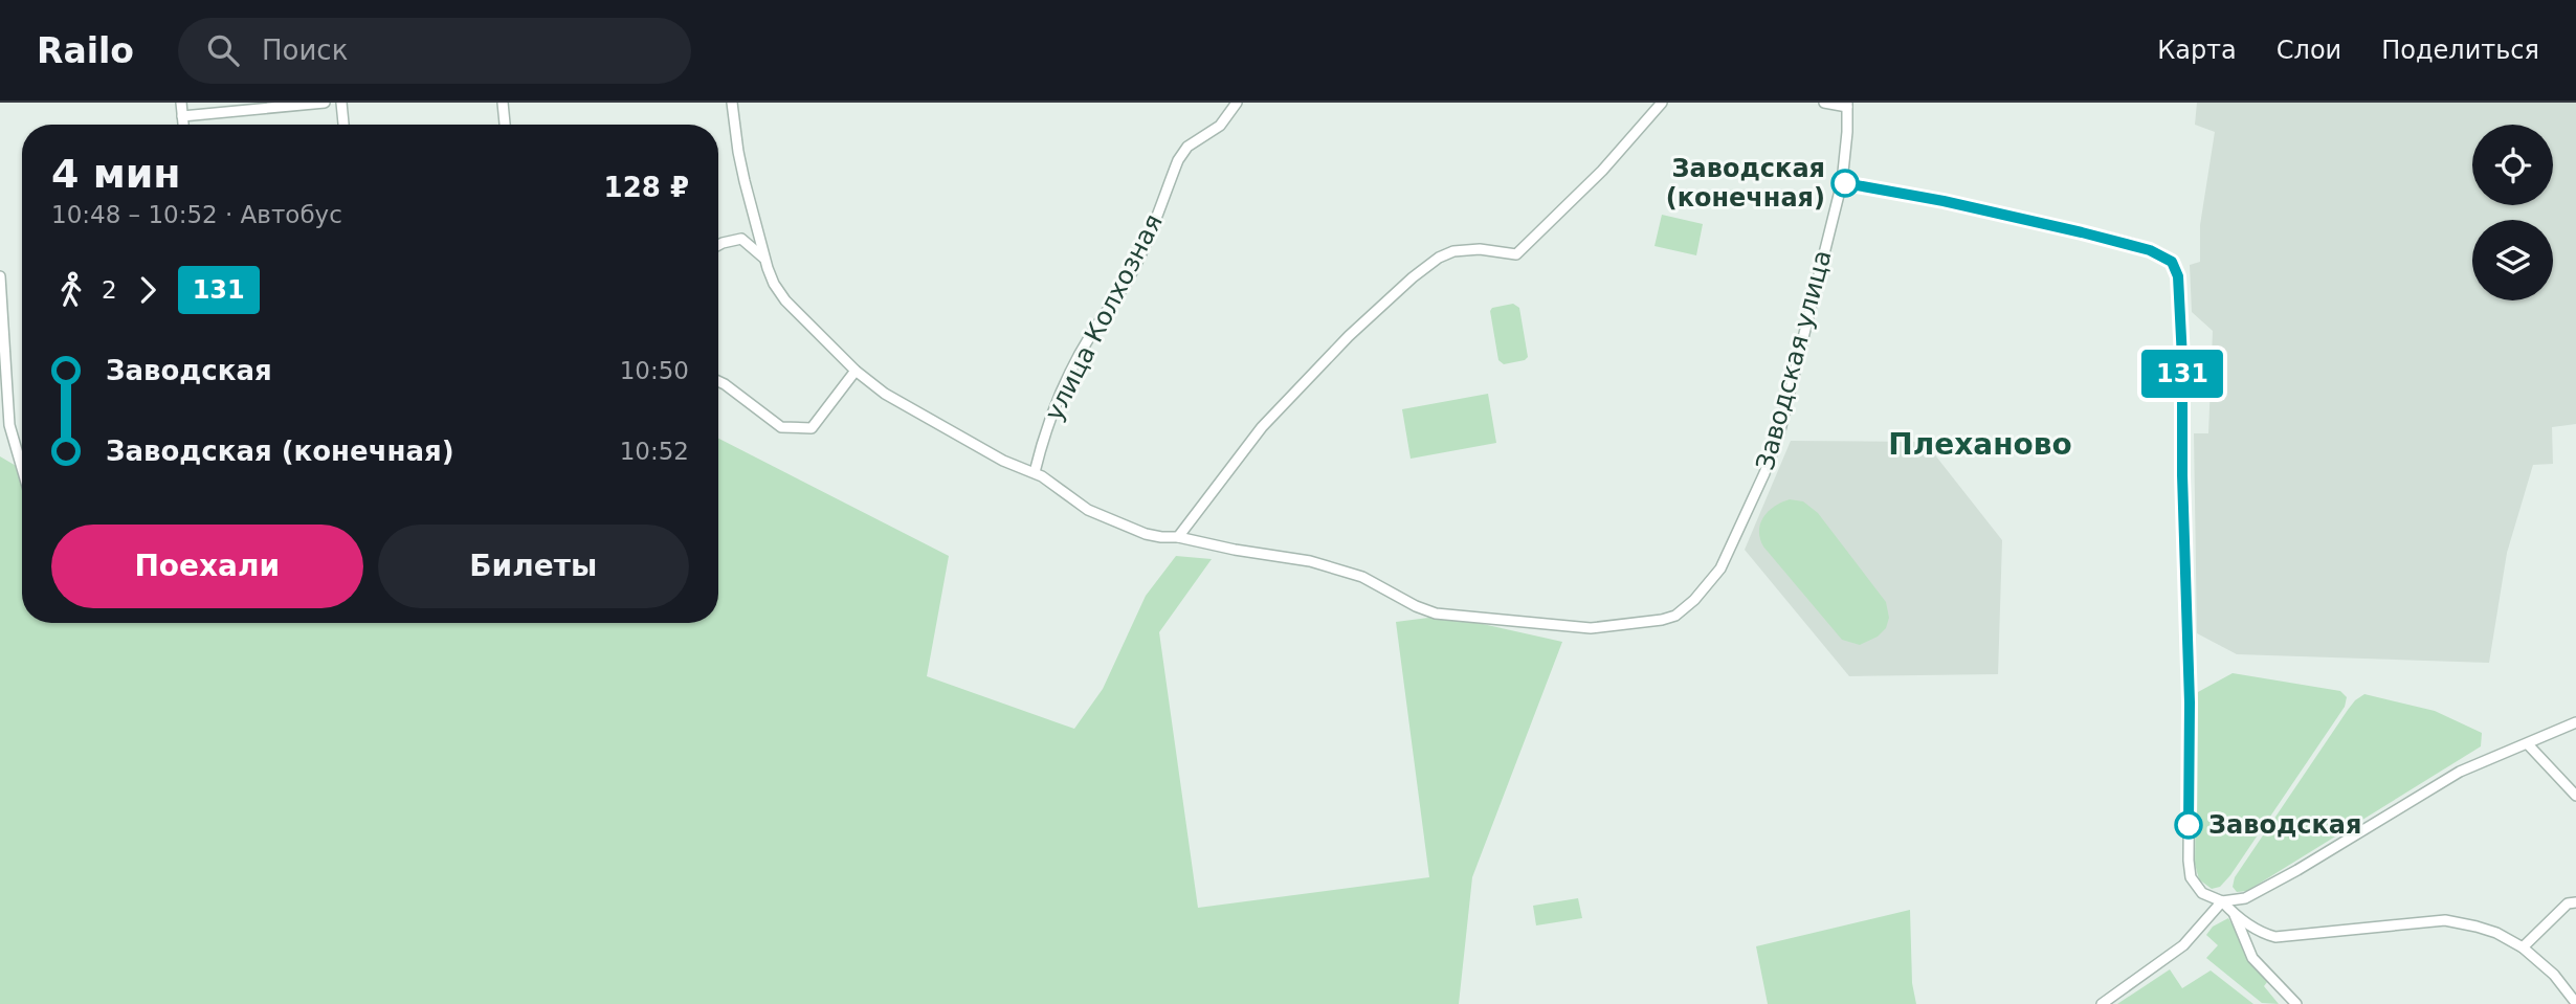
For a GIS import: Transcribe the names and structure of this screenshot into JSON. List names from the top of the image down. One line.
{"streets":{"street":["улица Колхозная","Заводская улица"]},"crossings":[["улица Колхозная","Заводская улица"]],"districts":["Плеханово"],"places":["Заводская (конечная)","Заводская"],"lines":["bus line 131"],"page":{"header":"Railo","search":"Поиск","nav":["Карта","Слои","Поделиться"],"on_map":"131","heading":["4 мин","10:48 – 10:52 · Автобус","128 ₽"],"legs":["2","131"],"list":[{"name":"Заводская","value":"10:50"},{"name":"Заводская (конечная)","value":"10:52"}],"buttons":["Поехали","Билеты"]}}
